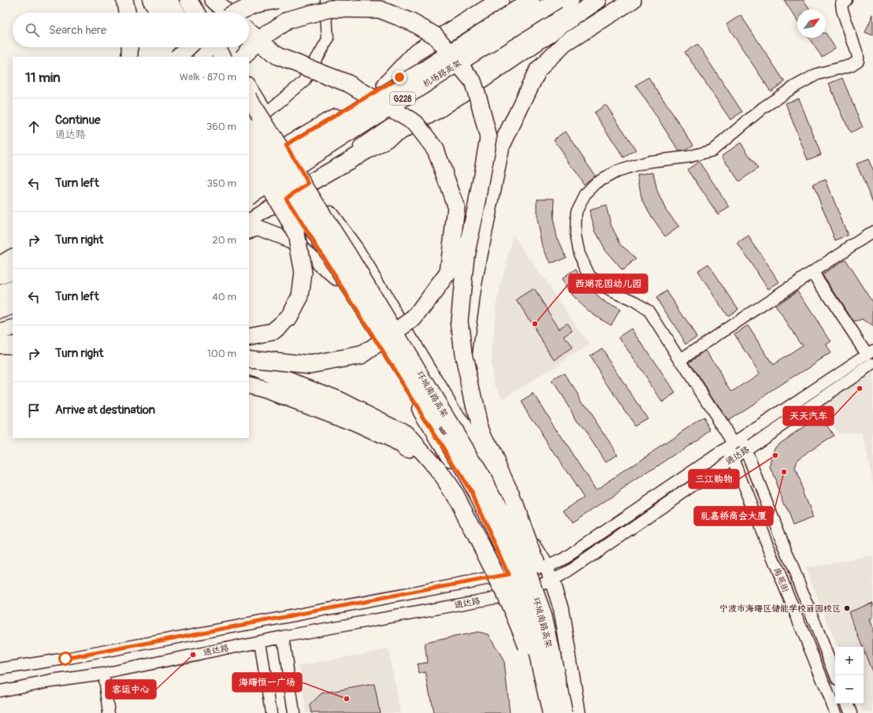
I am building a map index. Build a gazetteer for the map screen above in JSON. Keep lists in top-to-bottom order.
{
  "streets": {
    "highway": ["机场路高架", "G228", "环城南路高架"],
    "street": ["通达路", "南苑街"]
  },
  "crossings": [
    ["通达路", "南苑街"]
  ],
  "places": [
    "西湖花园幼儿园",
    "天天汽车",
    "三江购物",
    "礼嘉桥商会大厦",
    "宁波市海曙区储能学校丽园校区",
    "客运中心",
    "海曙恒一广场"
  ],
  "north": "top right",
  "page": {
    "search": "Search here",
    "heading": ["11 min", "Walk · 870 m"],
    "list": [
      ["Continue", "通达路", "360 m"],
      ["Turn left", "350 m"],
      ["Turn right", "20 m"],
      ["Turn left", "40 m"],
      ["Turn right", "100 m"],
      "Arrive at destination"
    ],
    "map_buttons": ["+", "−"]
  }
}
